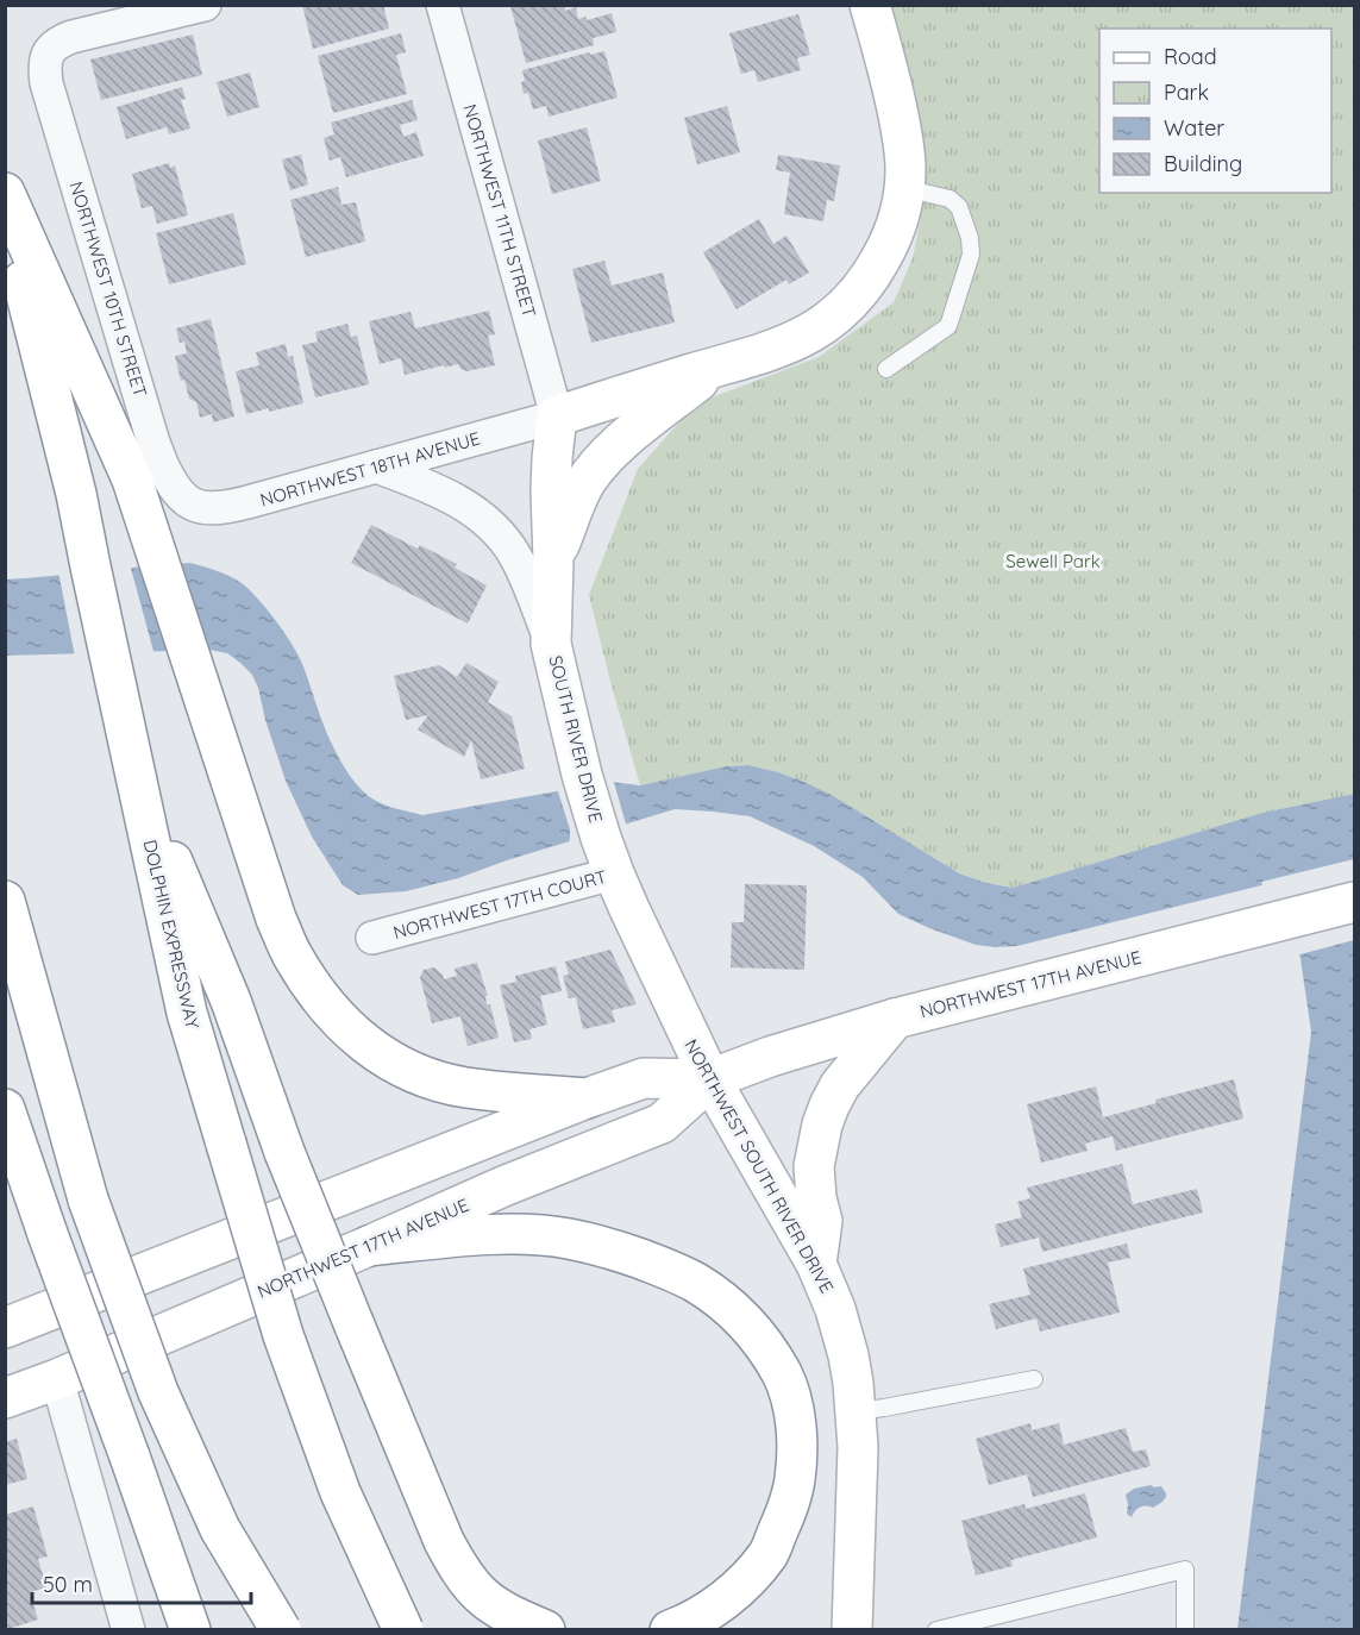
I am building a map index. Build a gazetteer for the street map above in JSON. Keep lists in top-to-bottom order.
{
  "streets": {
    "main road": [
      "SOUTH RIVER DRIVE",
      "NORTHWEST 17TH COURT",
      "DOLPHIN EXPRESSWAY",
      "NORTHWEST 17TH AVENUE",
      "NORTHWEST SOUTH RIVER DRIVE"
    ],
    "street": ["NORTHWEST 11TH STREET", "NORTHWEST 10TH STREET", "NORTHWEST 18TH AVENUE"]
  },
  "crossings": [
    ["NORTHWEST 11TH STREET", "NORTHWEST 18TH AVENUE"],
    ["NORTHWEST 10TH STREET", "NORTHWEST 18TH AVENUE"],
    ["SOUTH RIVER DRIVE", "NORTHWEST 17TH COURT"],
    ["NORTHWEST 17TH COURT", "NORTHWEST SOUTH RIVER DRIVE"],
    ["NORTHWEST 17TH AVENUE", "NORTHWEST SOUTH RIVER DRIVE"]
  ],
  "parks": ["Sewell Park"],
  "legend": [
    "Road",
    "Park",
    "Water",
    "Building"
  ],
  "scale_bar": "50 m"
}
